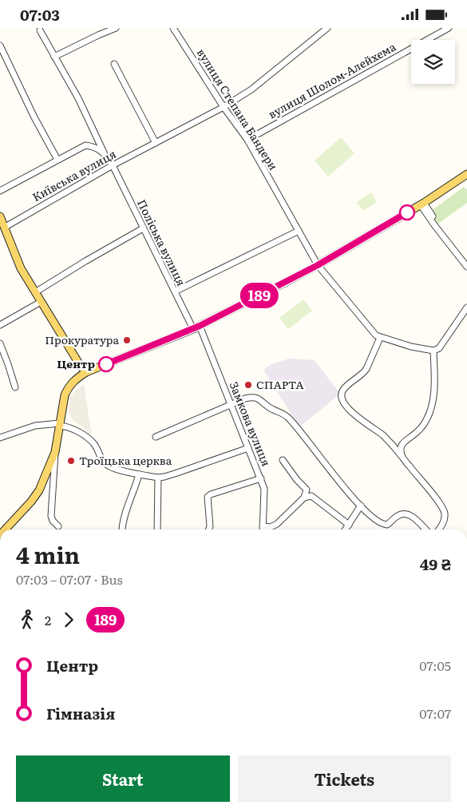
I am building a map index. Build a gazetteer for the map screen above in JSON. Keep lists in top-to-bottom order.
{
  "streets": {
    "street": [
      "вулиця Шолом-Алейхема",
      "вулиця Степана Бандери",
      "Київська вулиця",
      "Поліська вулиця",
      "Замкова вулиця"
    ]
  },
  "crossings": [
    ["вулиця Шолом-Алейхема", "вулиця Степана Бандери"],
    ["вулиця Степана Бандери", "Київська вулиця"],
    ["Київська вулиця", "Поліська вулиця"],
    ["Поліська вулиця", "Замкова вулиця"]
  ],
  "places": [
    "Прокуратура",
    "Центр",
    "СПАРТА",
    "Троїцька церква"
  ],
  "lines": ["bus line 189"],
  "page": {
    "status": "07:03",
    "on_map": "189",
    "heading": ["4 min", "07:03 – 07:07 · Bus", "49 ₴"],
    "legs": ["2", "189"],
    "list": [
      {
        "name": "Центр",
        "value": "07:05"
      },
      {
        "name": "Гімназія",
        "value": "07:07"
      }
    ],
    "buttons": ["Start", "Tickets"]
  }
}
